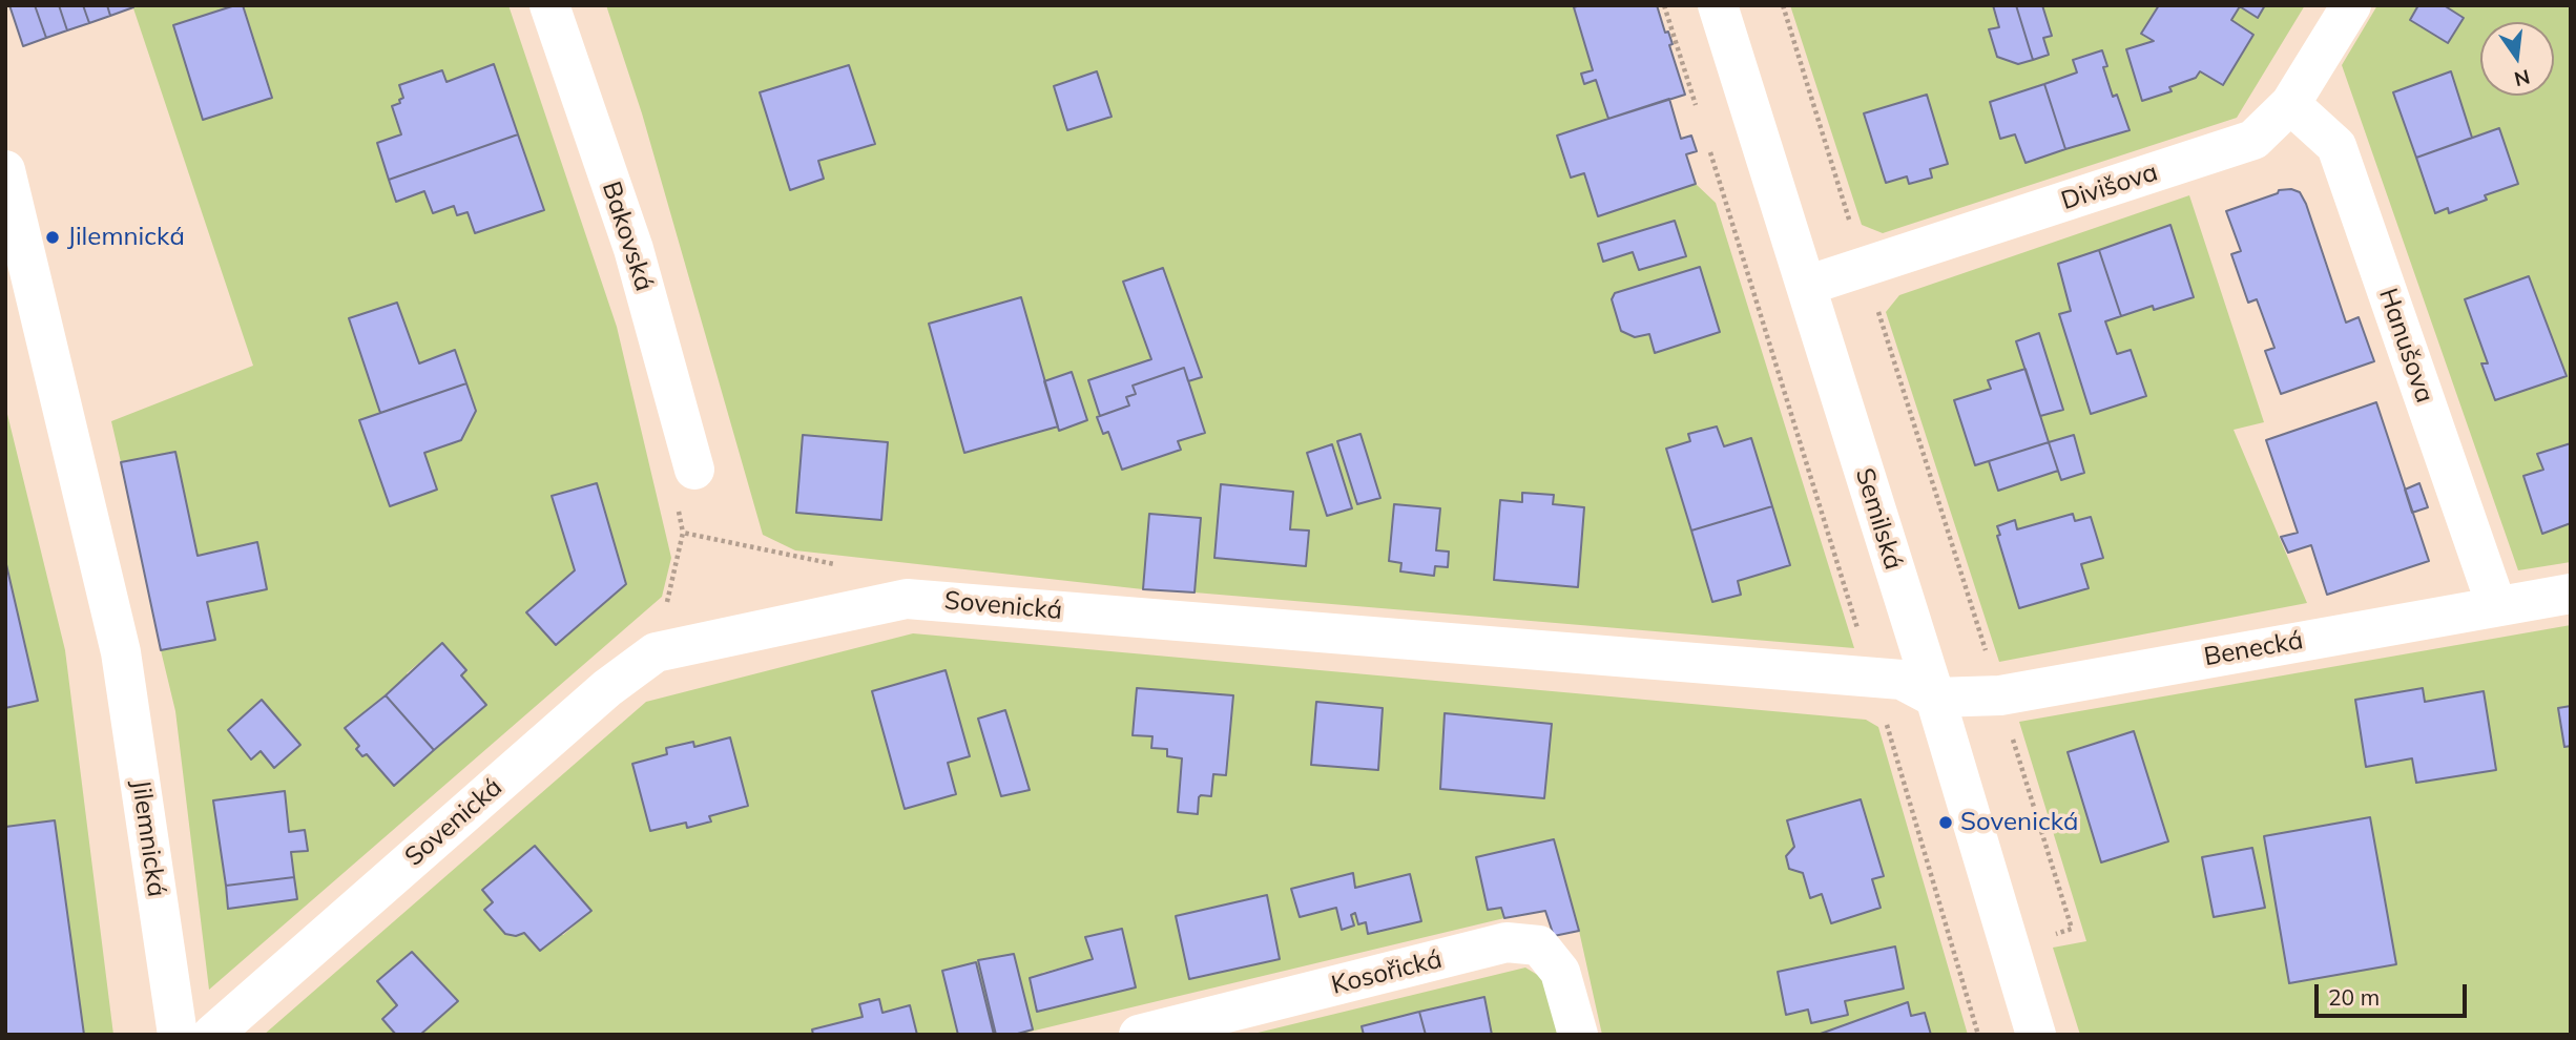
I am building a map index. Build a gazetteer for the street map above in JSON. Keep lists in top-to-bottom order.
{
  "streets": {
    "street": [
      "Divišova",
      "Bakovská",
      "Hanušova",
      "Semilská",
      "Sovenická",
      "Benecká",
      "Jilemnická",
      "Kosořická"
    ]
  },
  "crossings": [
    ["Divišova", "Hanušova"],
    ["Divišova", "Semilská"],
    ["Hanušova", "Benecká"],
    ["Semilská", "Sovenická"],
    ["Semilská", "Benecká"],
    ["Sovenická", "Benecká"]
  ],
  "places": ["Jilemnická", "Sovenická"],
  "scale_bar": "20 m",
  "north": "bottom"
}
